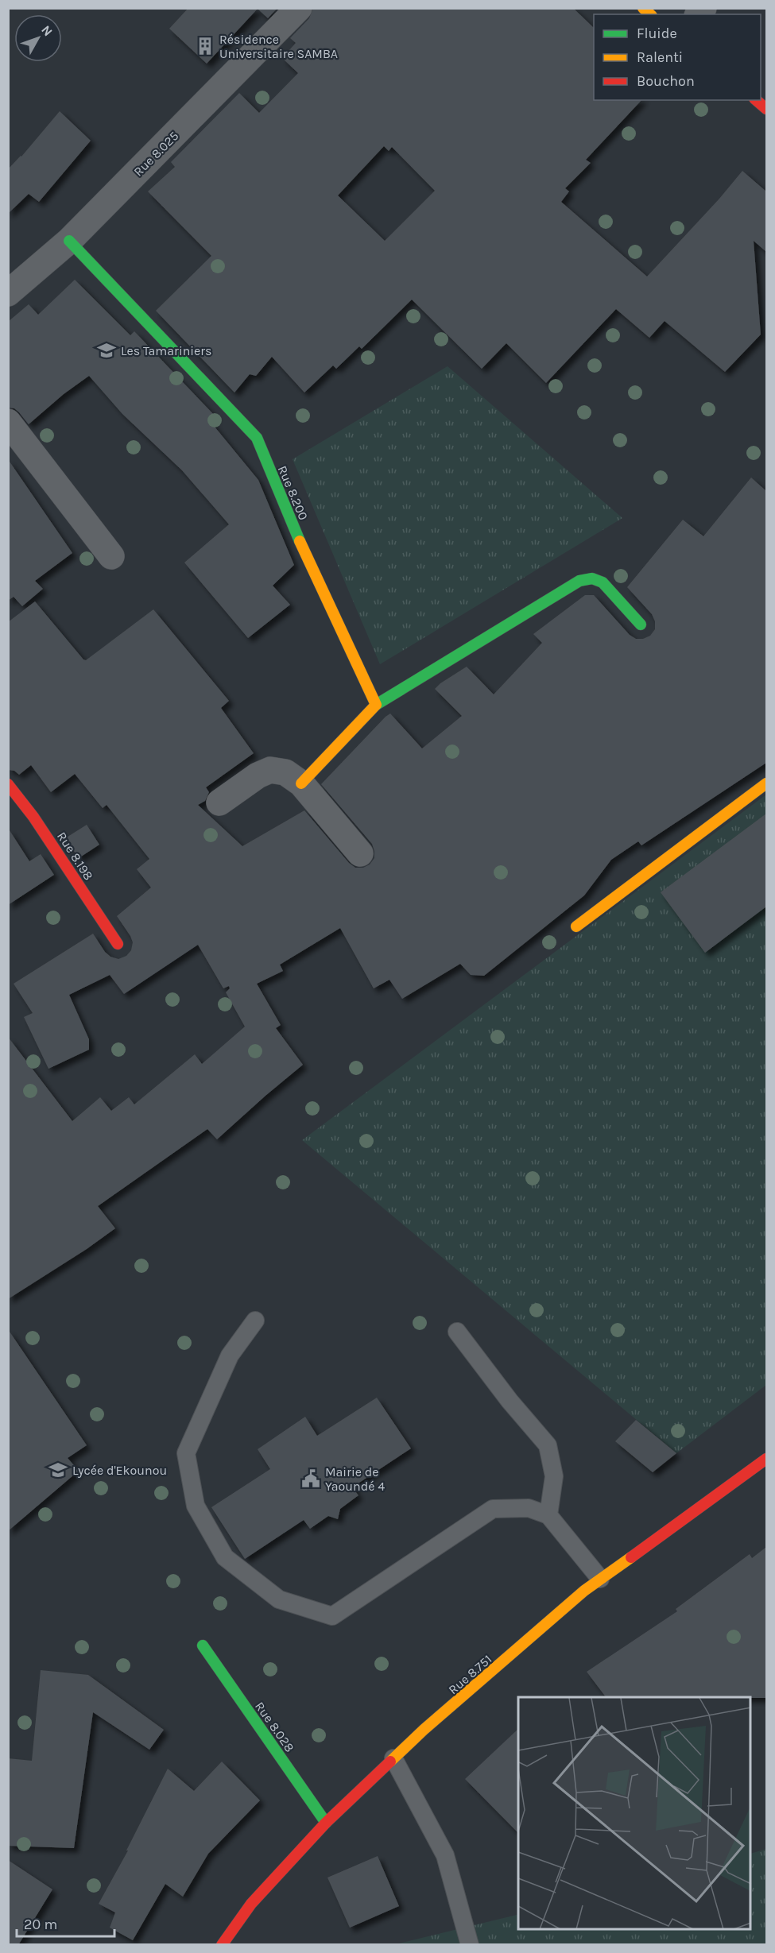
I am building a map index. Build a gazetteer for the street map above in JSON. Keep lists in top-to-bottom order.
{
  "streets": {
    "street": [
      "Rue 8.025",
      "Rue 8.200",
      "Rue 8.198",
      "Rue 8.751",
      "Rue 8.028"
    ]
  },
  "crossings": [
    ["Rue 8.025", "Rue 8.200"],
    ["Rue 8.751", "Rue 8.028"]
  ],
  "places": {
    "building": ["Résidence Universitaire SAMBA"],
    "school or university": ["Les Tamariniers", "Lycée d'Ekounou"],
    "public building": ["Mairie de Yaoundé 4"]
  },
  "legend": ["Fluide", "Ralenti", "Bouchon"],
  "scale_bar": "20 m",
  "north": "top right"
}
